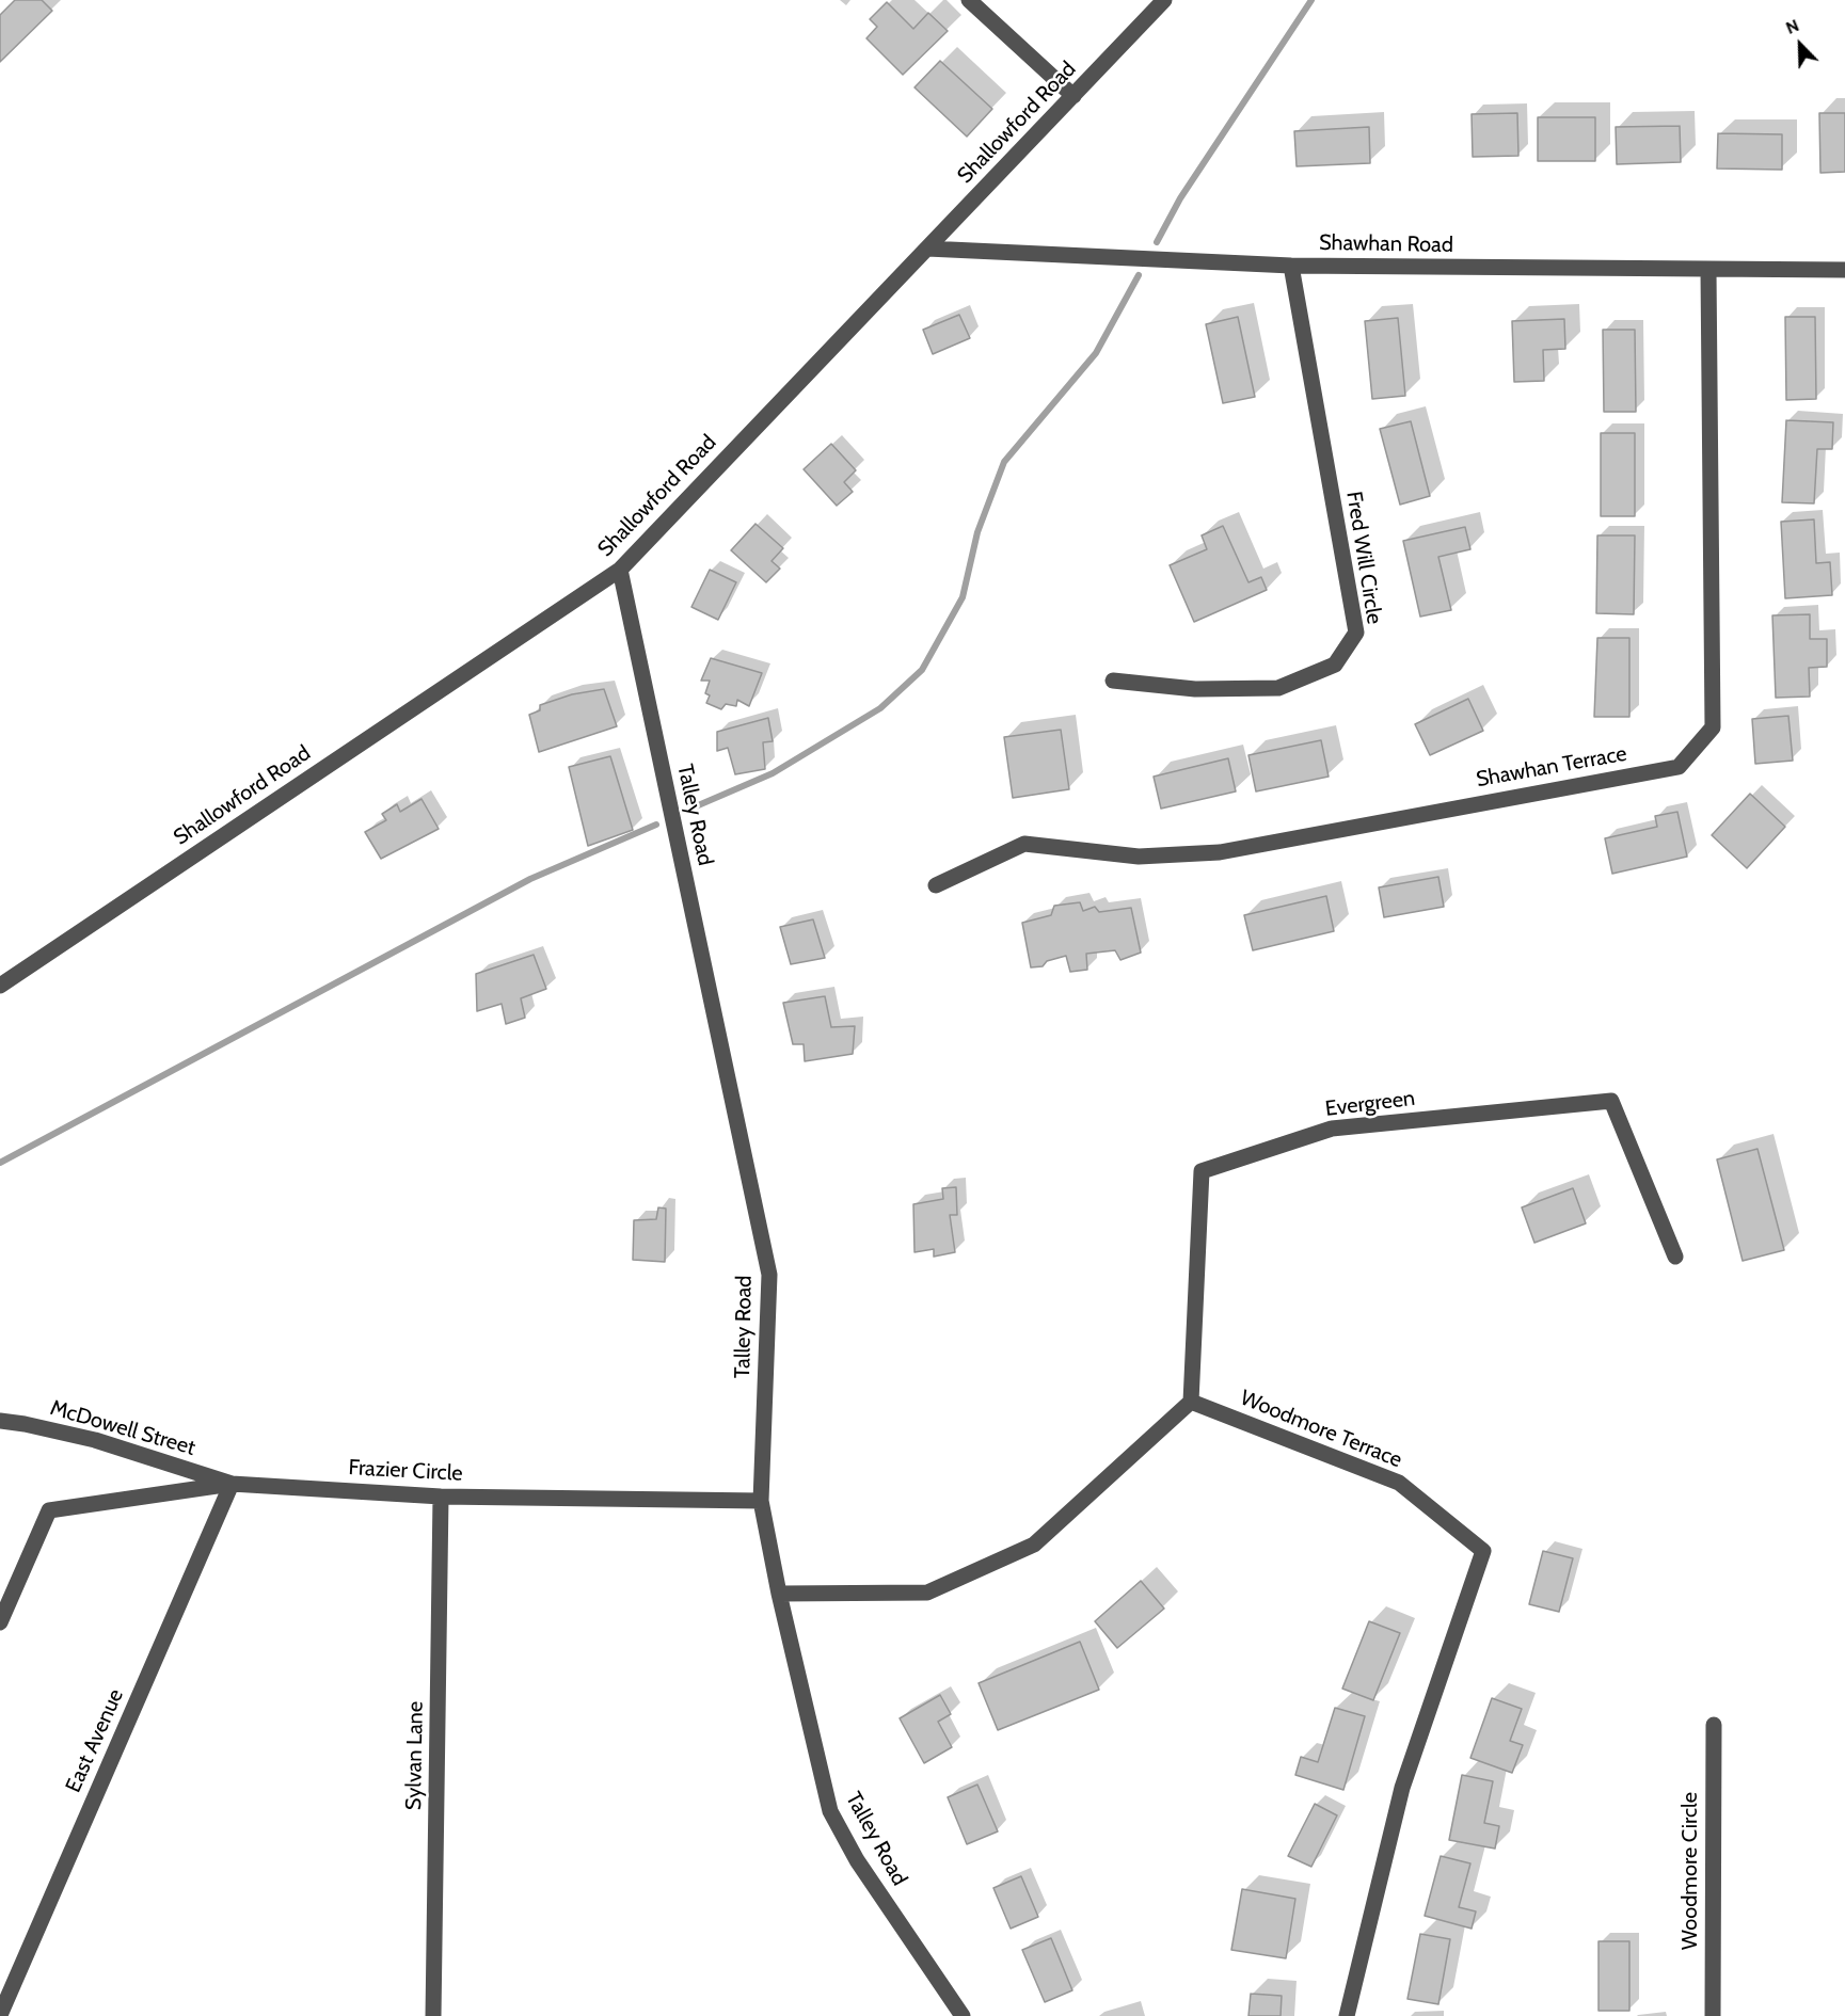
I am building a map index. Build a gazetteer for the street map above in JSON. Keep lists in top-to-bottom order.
{
  "streets": {
    "street": [
      "Shallowford Road",
      "Shawhan Road",
      "Fred Will Circle",
      "Shawhan Terrace",
      "Talley Road",
      "Evergreen",
      "McDowell Street",
      "Woodmore Terrace",
      "Frazier Circle",
      "East Avenue",
      "Sylvan Lane",
      "Woodmore Circle"
    ]
  },
  "crossings": [
    ["Shallowford Road", "Shawhan Road"],
    ["Shallowford Road", "Talley Road"],
    ["Shawhan Road", "Fred Will Circle"],
    ["Shawhan Road", "Shawhan Terrace"],
    ["Talley Road", "Frazier Circle"],
    ["Evergreen", "Woodmore Terrace"],
    ["McDowell Street", "Frazier Circle"],
    ["McDowell Street", "East Avenue"],
    ["Frazier Circle", "East Avenue"],
    ["Frazier Circle", "Sylvan Lane"]
  ],
  "north": "top left"
}
